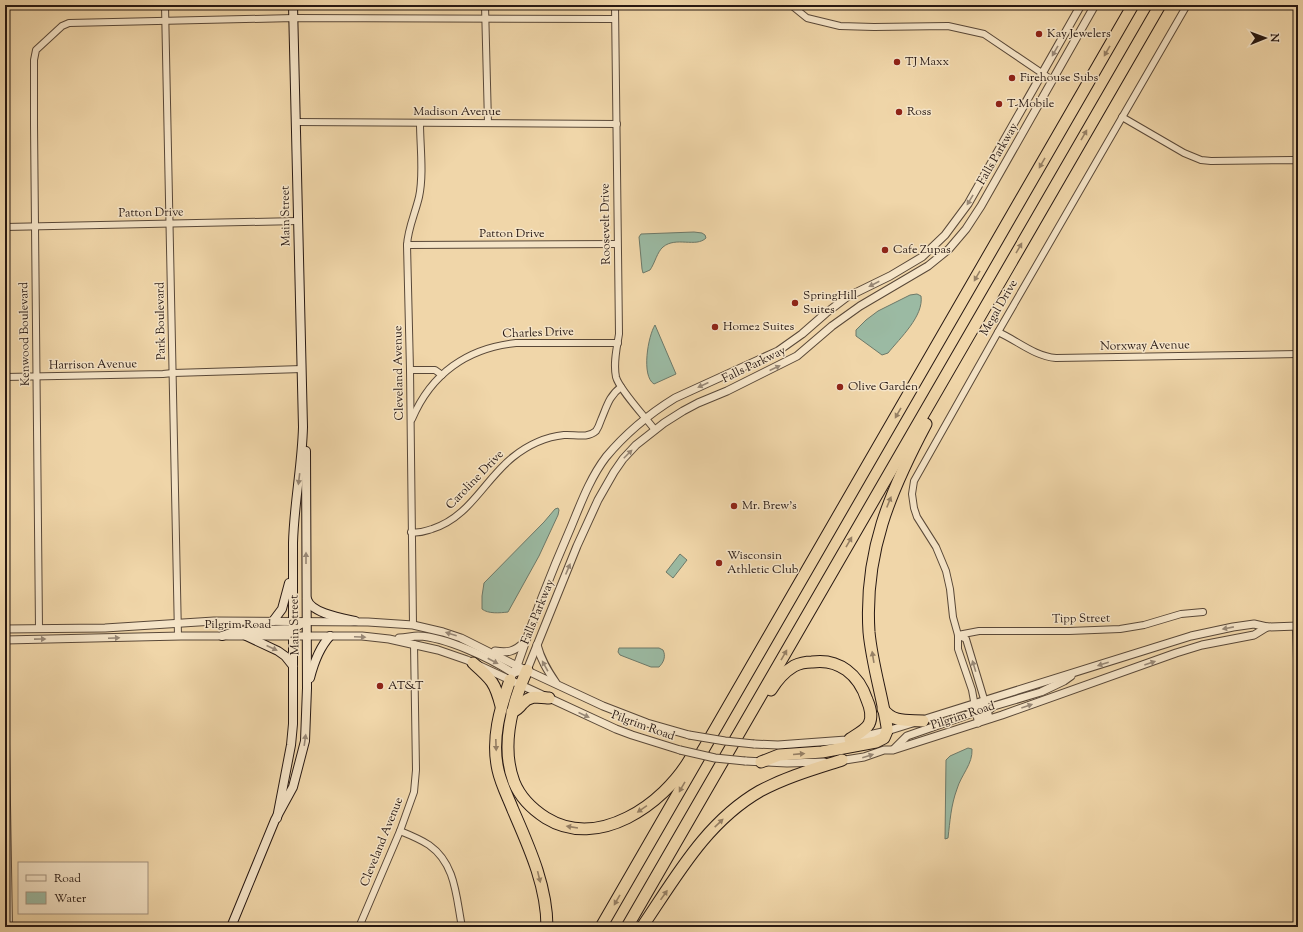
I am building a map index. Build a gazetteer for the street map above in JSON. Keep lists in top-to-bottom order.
{
  "streets": {
    "main road": ["Main Street"],
    "street": [
      "Madison Avenue",
      "Falls Parkway",
      "Patton Drive",
      "Roosevelt Drive",
      "Megal Drive",
      "Park Boulevard",
      "Charles Drive",
      "Kenwood Boulevard",
      "Norxway Avenue",
      "Harrison Avenue",
      "Cleveland Avenue",
      "Caroline Drive",
      "Tipp Street",
      "Pilgrim Road"
    ]
  },
  "crossings": [
    ["Madison Avenue", "Main Street"],
    ["Madison Avenue", "Roosevelt Drive"],
    ["Madison Avenue", "Cleveland Avenue"],
    ["Falls Parkway", "Roosevelt Drive"],
    ["Falls Parkway", "Pilgrim Road"],
    ["Patton Drive", "Main Street"],
    ["Patton Drive", "Roosevelt Drive"],
    ["Patton Drive", "Park Boulevard"],
    ["Patton Drive", "Kenwood Boulevard"],
    ["Patton Drive", "Cleveland Avenue"],
    ["Main Street", "Kenwood Boulevard"],
    ["Main Street", "Harrison Avenue"],
    ["Main Street", "Pilgrim Road"],
    ["Roosevelt Drive", "Charles Drive"],
    ["Roosevelt Drive", "Kenwood Boulevard"],
    ["Roosevelt Drive", "Caroline Drive"],
    ["Megal Drive", "Norxway Avenue"],
    ["Megal Drive", "Tipp Street"],
    ["Megal Drive", "Pilgrim Road"],
    ["Park Boulevard", "Kenwood Boulevard"],
    ["Park Boulevard", "Harrison Avenue"],
    ["Park Boulevard", "Pilgrim Road"],
    ["Charles Drive", "Cleveland Avenue"],
    ["Kenwood Boulevard", "Harrison Avenue"],
    ["Kenwood Boulevard", "Pilgrim Road"],
    ["Cleveland Avenue", "Caroline Drive"],
    ["Cleveland Avenue", "Pilgrim Road"]
  ],
  "places": [
    "Kay Jewelers",
    "TJ Maxx",
    "Firehouse Subs",
    "T-Mobile",
    "Ross",
    "Cafe Zupas",
    "SpringHill Suites",
    "Home2 Suites",
    "Olive Garden",
    "Mr. Brew's",
    "Wisconsin Athletic Club",
    "AT&T"
  ],
  "legend": ["Road", "Water"],
  "north": "right"
}
